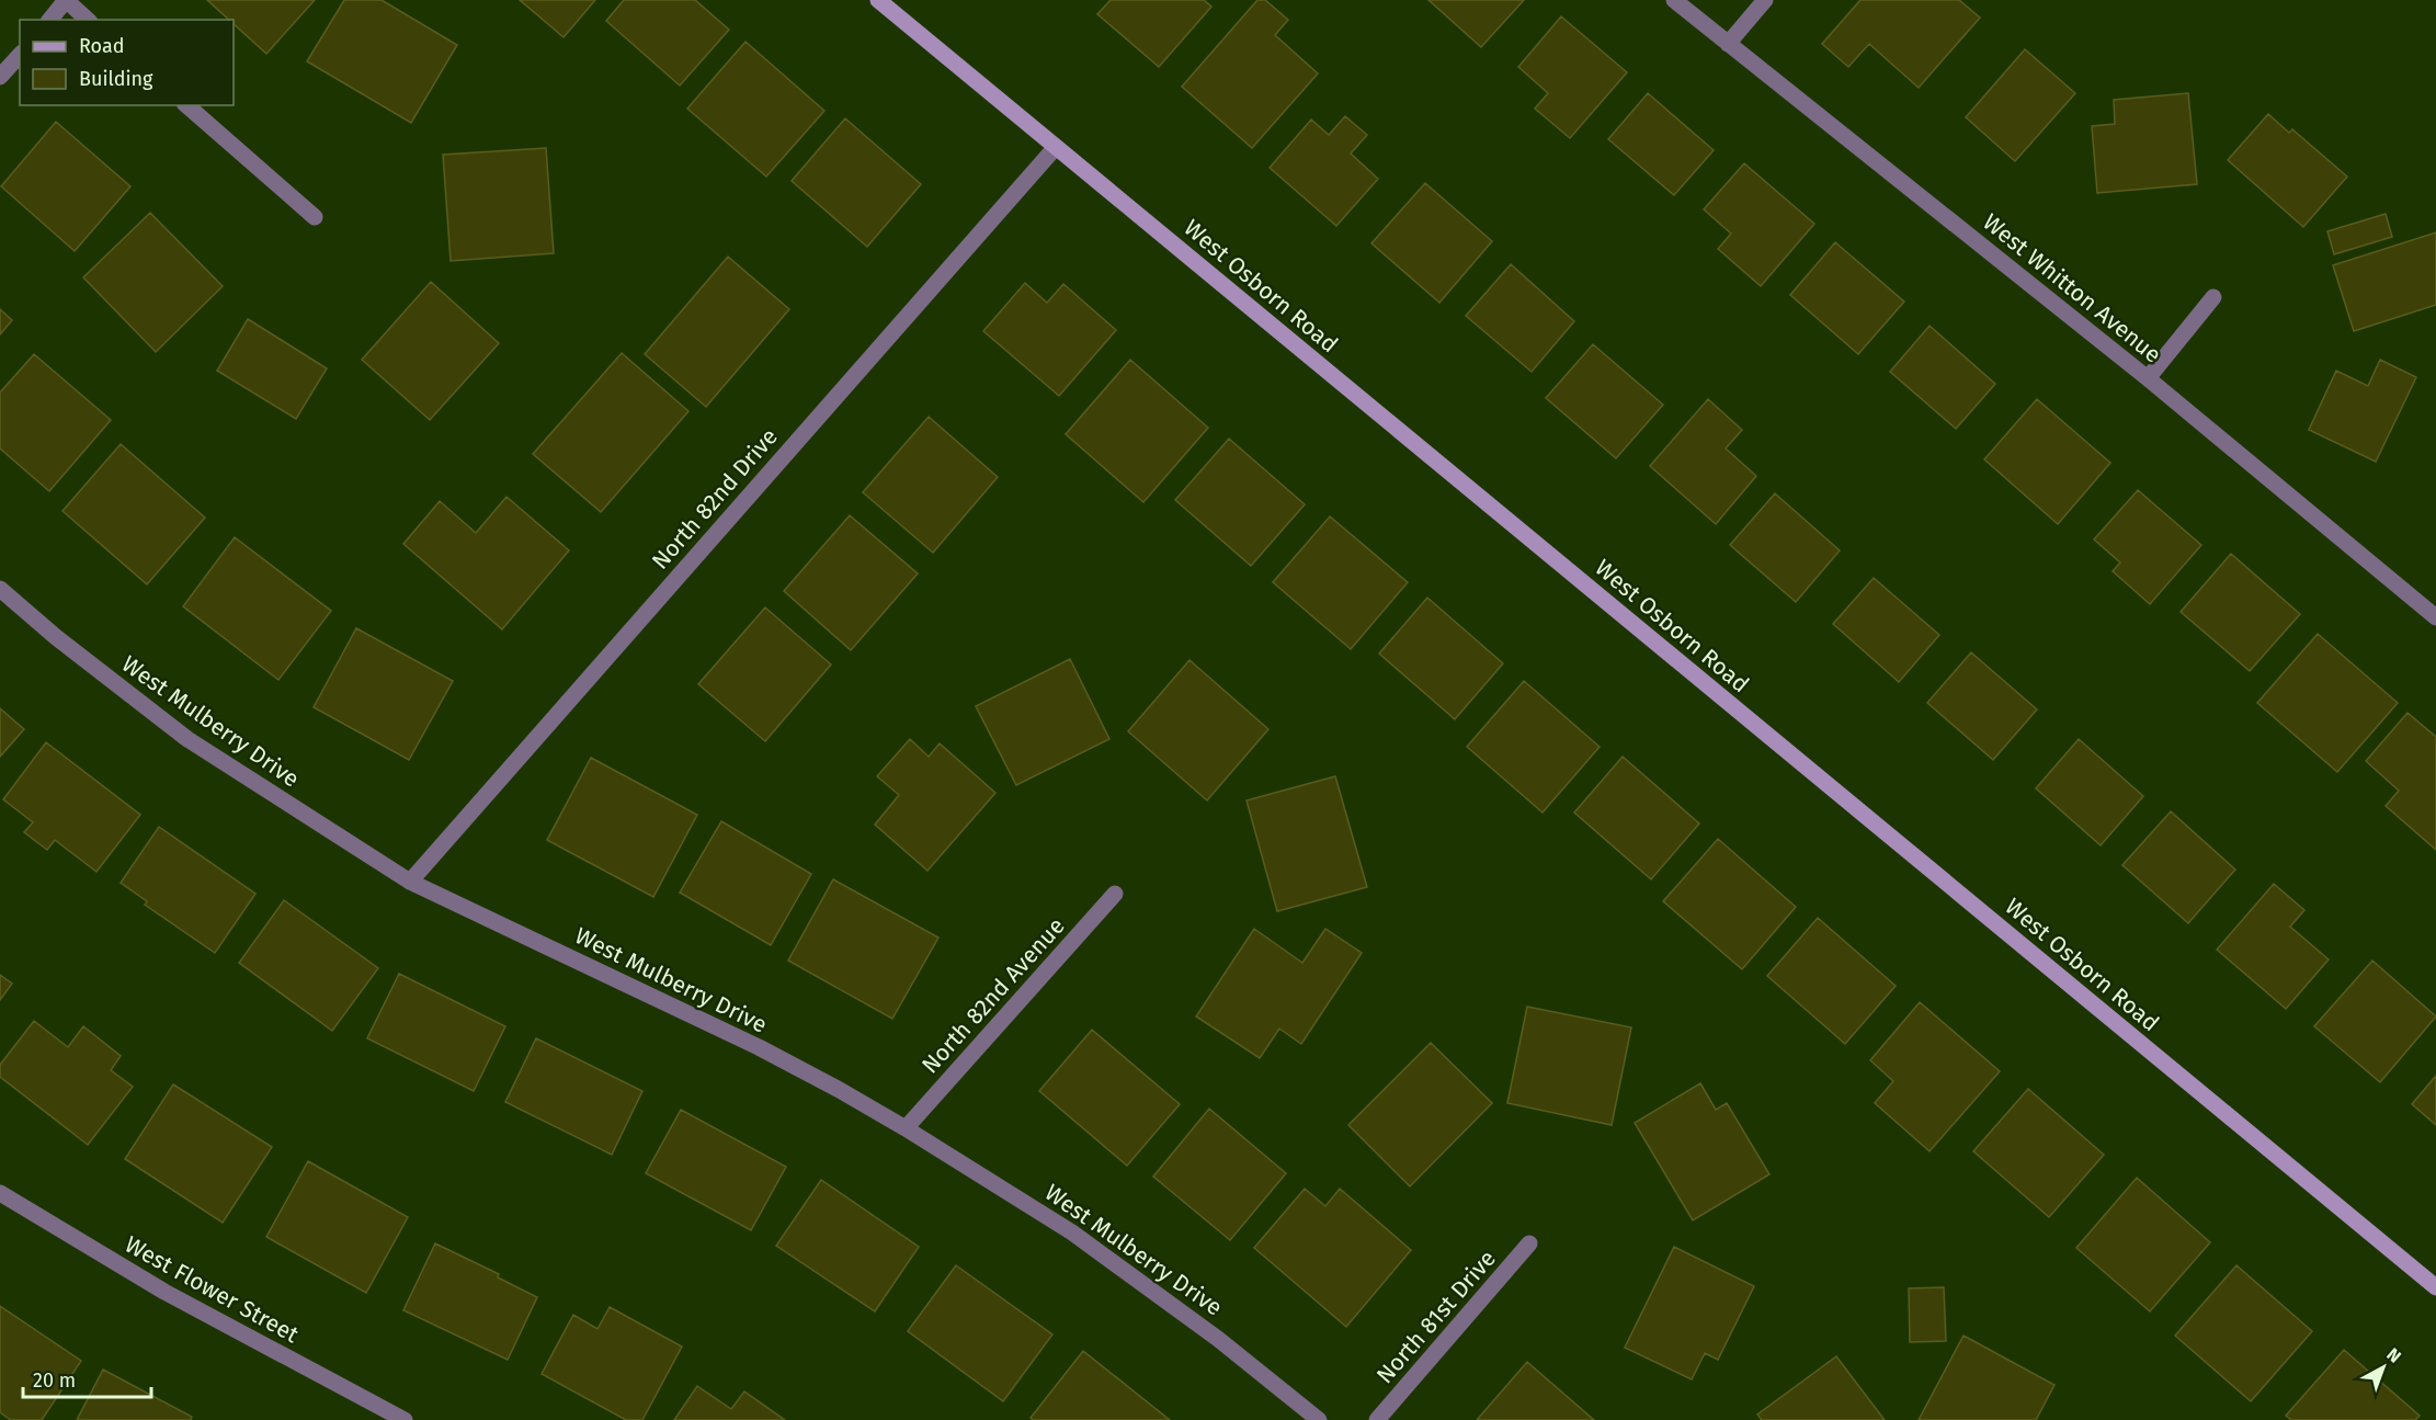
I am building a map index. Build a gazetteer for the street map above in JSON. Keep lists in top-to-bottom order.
{
  "streets": {
    "street": [
      "West Osborn Road",
      "West Whitton Avenue",
      "North 82nd Drive",
      "West Mulberry Drive",
      "North 82nd Avenue",
      "West Flower Street",
      "North 81st Drive"
    ]
  },
  "crossings": [
    ["West Osborn Road", "North 82nd Drive"],
    ["North 82nd Drive", "West Mulberry Drive"],
    ["West Mulberry Drive", "North 82nd Avenue"]
  ],
  "legend": ["Road", "Building"],
  "scale_bar": "20 m",
  "north": "top right"
}
